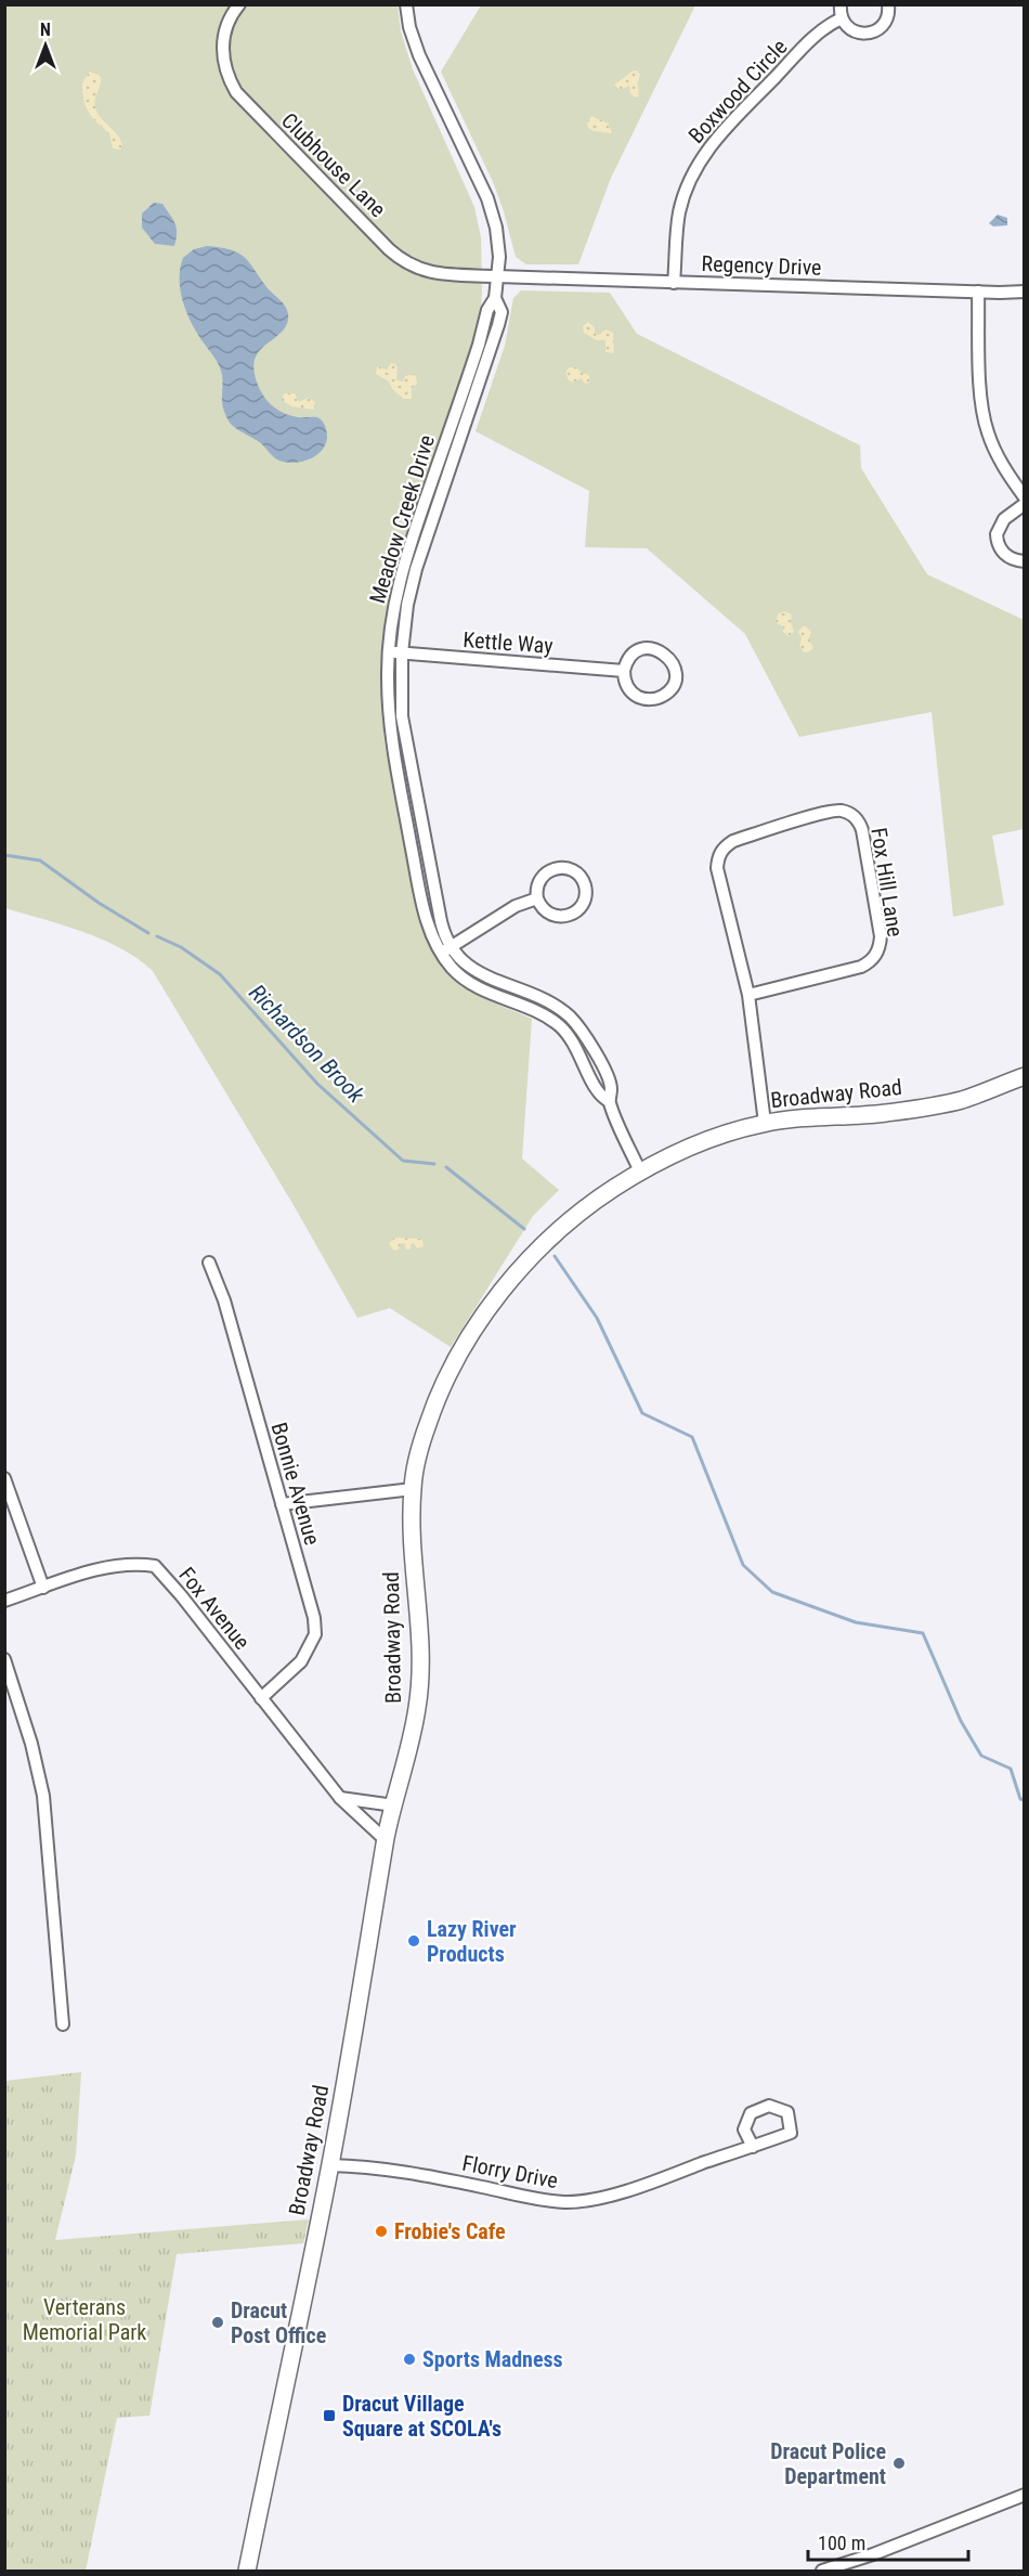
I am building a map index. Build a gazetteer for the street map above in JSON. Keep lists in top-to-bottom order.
{
  "streets": {
    "main road": ["Broadway Road"],
    "street": [
      "Boxwood Circle",
      "Clubhouse Lane",
      "Regency Drive",
      "Meadow Creek Drive",
      "Kettle Way",
      "Fox Hill Lane",
      "Bonnie Avenue",
      "Fox Avenue",
      "Florry Drive"
    ]
  },
  "crossings": [
    ["Boxwood Circle", "Regency Drive"],
    ["Clubhouse Lane", "Regency Drive"],
    ["Clubhouse Lane", "Meadow Creek Drive"],
    ["Regency Drive", "Meadow Creek Drive"],
    ["Meadow Creek Drive", "Kettle Way"],
    ["Meadow Creek Drive", "Broadway Road"],
    ["Fox Hill Lane", "Broadway Road"],
    ["Broadway Road", "Fox Avenue"],
    ["Broadway Road", "Florry Drive"],
    ["Bonnie Avenue", "Fox Avenue"]
  ],
  "water": ["Richardson Brook"],
  "parks": ["Verterans Memorial Park"],
  "places": {
    "other": [
      "Lazy River Products",
      "Frobie's Cafe",
      "Dracut Post Office",
      "Sports Madness",
      "Dracut Police Department"
    ],
    "transit": ["Dracut Village Square at SCOLA's"]
  },
  "scale_bar": "100 m",
  "north": "top"
}
